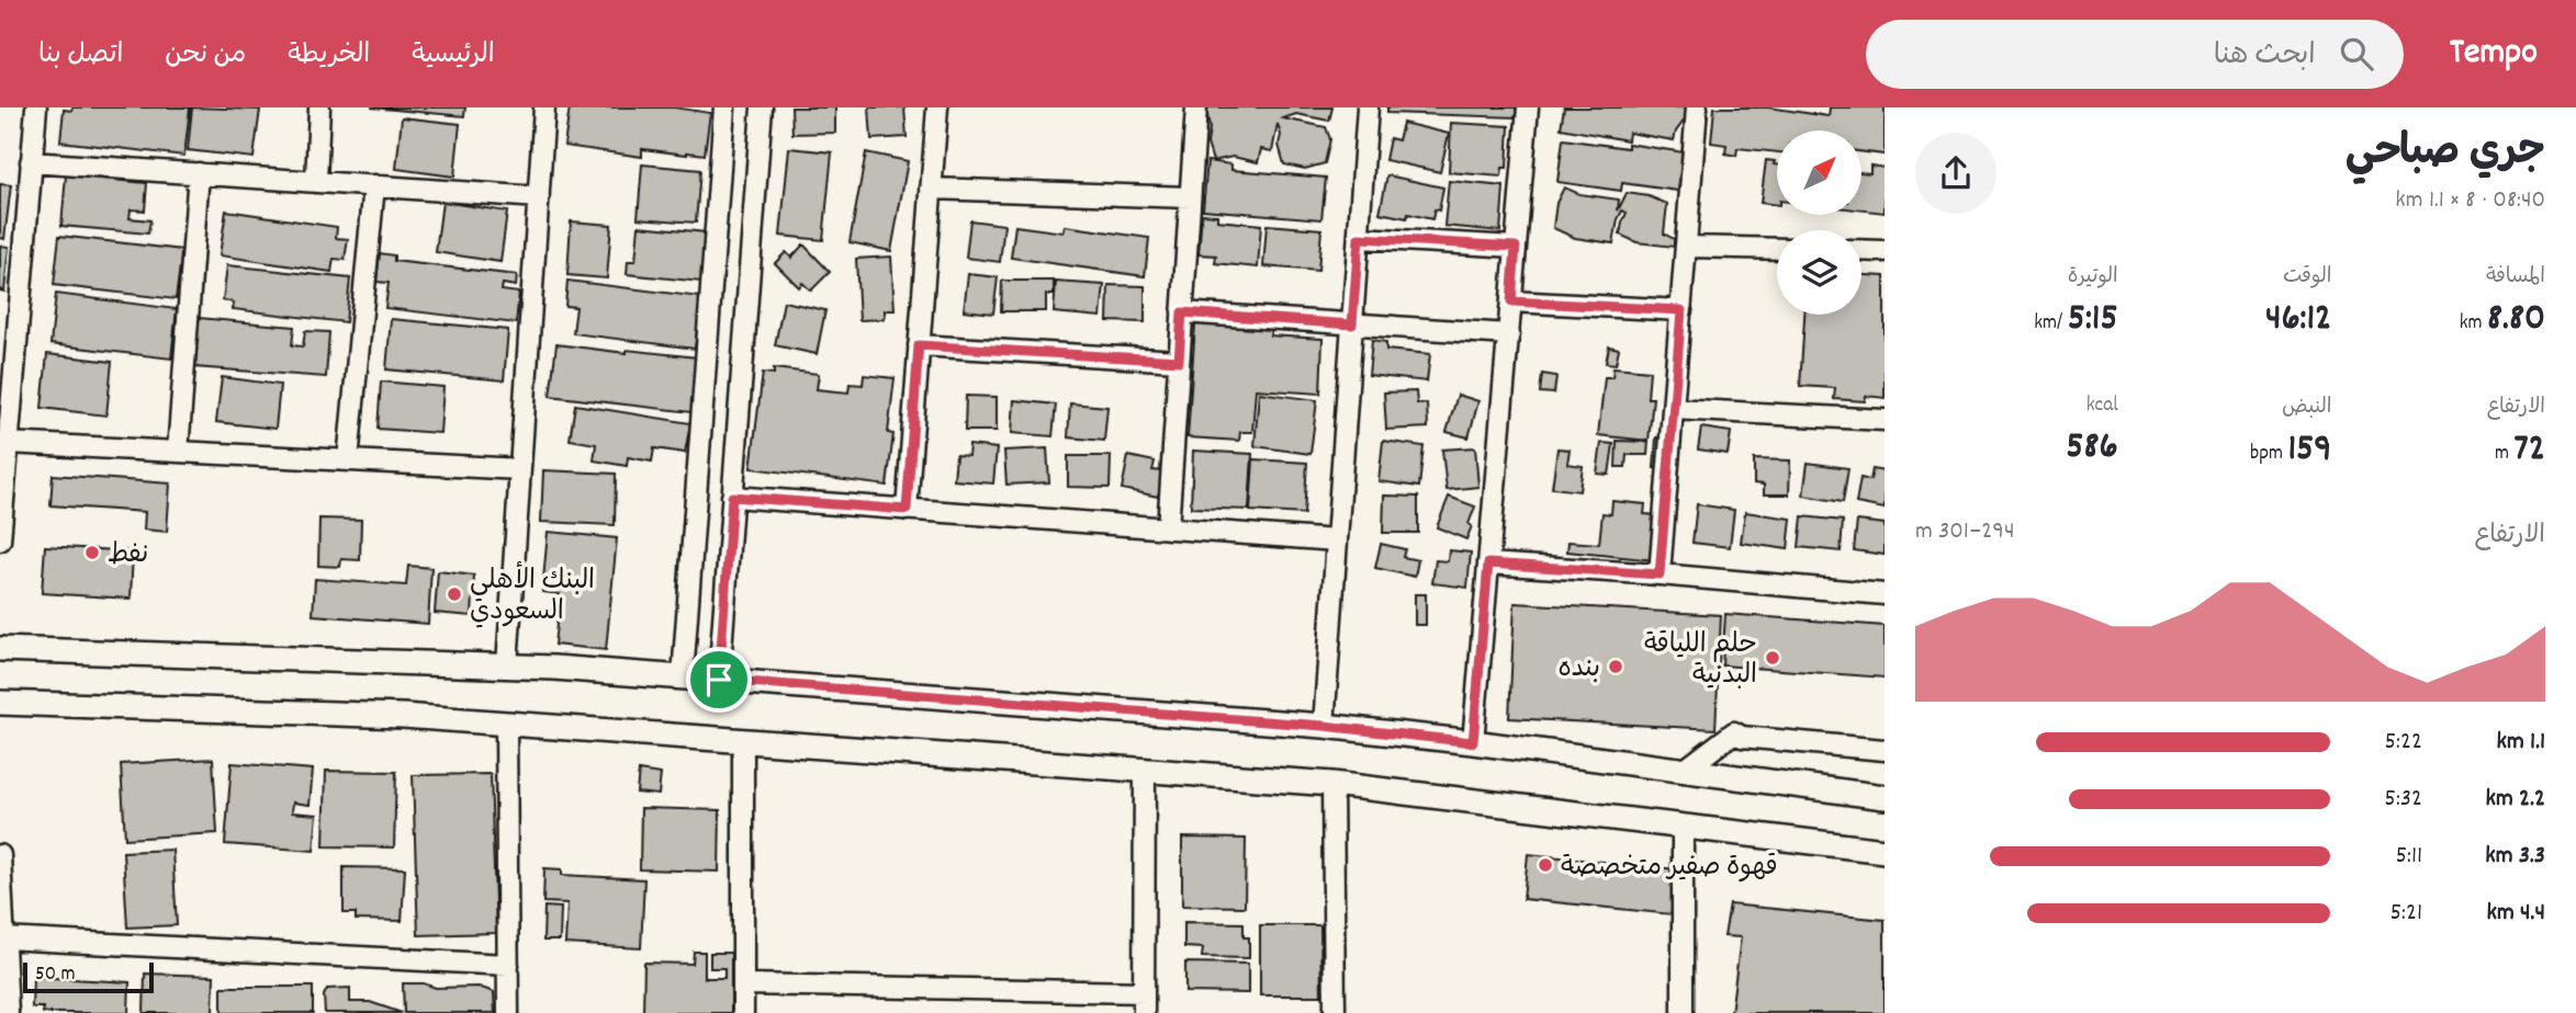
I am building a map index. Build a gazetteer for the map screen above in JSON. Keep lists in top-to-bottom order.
{
  "places": [
    "نفط",
    "البنك الأهلي السعودي",
    "حلم اللياقة البدنية",
    "بنده",
    "قهوة صفير متخصصة"
  ],
  "scale_bar": "50 m",
  "north": "top right",
  "page": {
    "header": "Tempo",
    "search": "ابحث هنا",
    "nav": [
      "الرئيسية",
      "الخريطة",
      "من نحن",
      "اتصل بنا"
    ],
    "heading": ["جري صباحي", "08:40 · 8 × 1.1 km"],
    "stats": [
      ["المسافة", "8.80 km"],
      ["الوقت", "46:12"],
      ["الوتيرة", "5:15 /km"],
      ["الارتفاع", "72 m"],
      ["النبض", "159 bpm"],
      ["kcal", "586"]
    ],
    "chart": ["الارتفاع", "294–301 m"],
    "list": [
      {
        "name": "1.1 km",
        "note": "5:22"
      },
      {
        "name": "2.2 km",
        "note": "5:32"
      },
      {
        "name": "3.3 km",
        "note": "5:11"
      },
      {
        "name": "4.4 km",
        "note": "5:21"
      }
    ],
    "scale": "50 m"
  }
}
